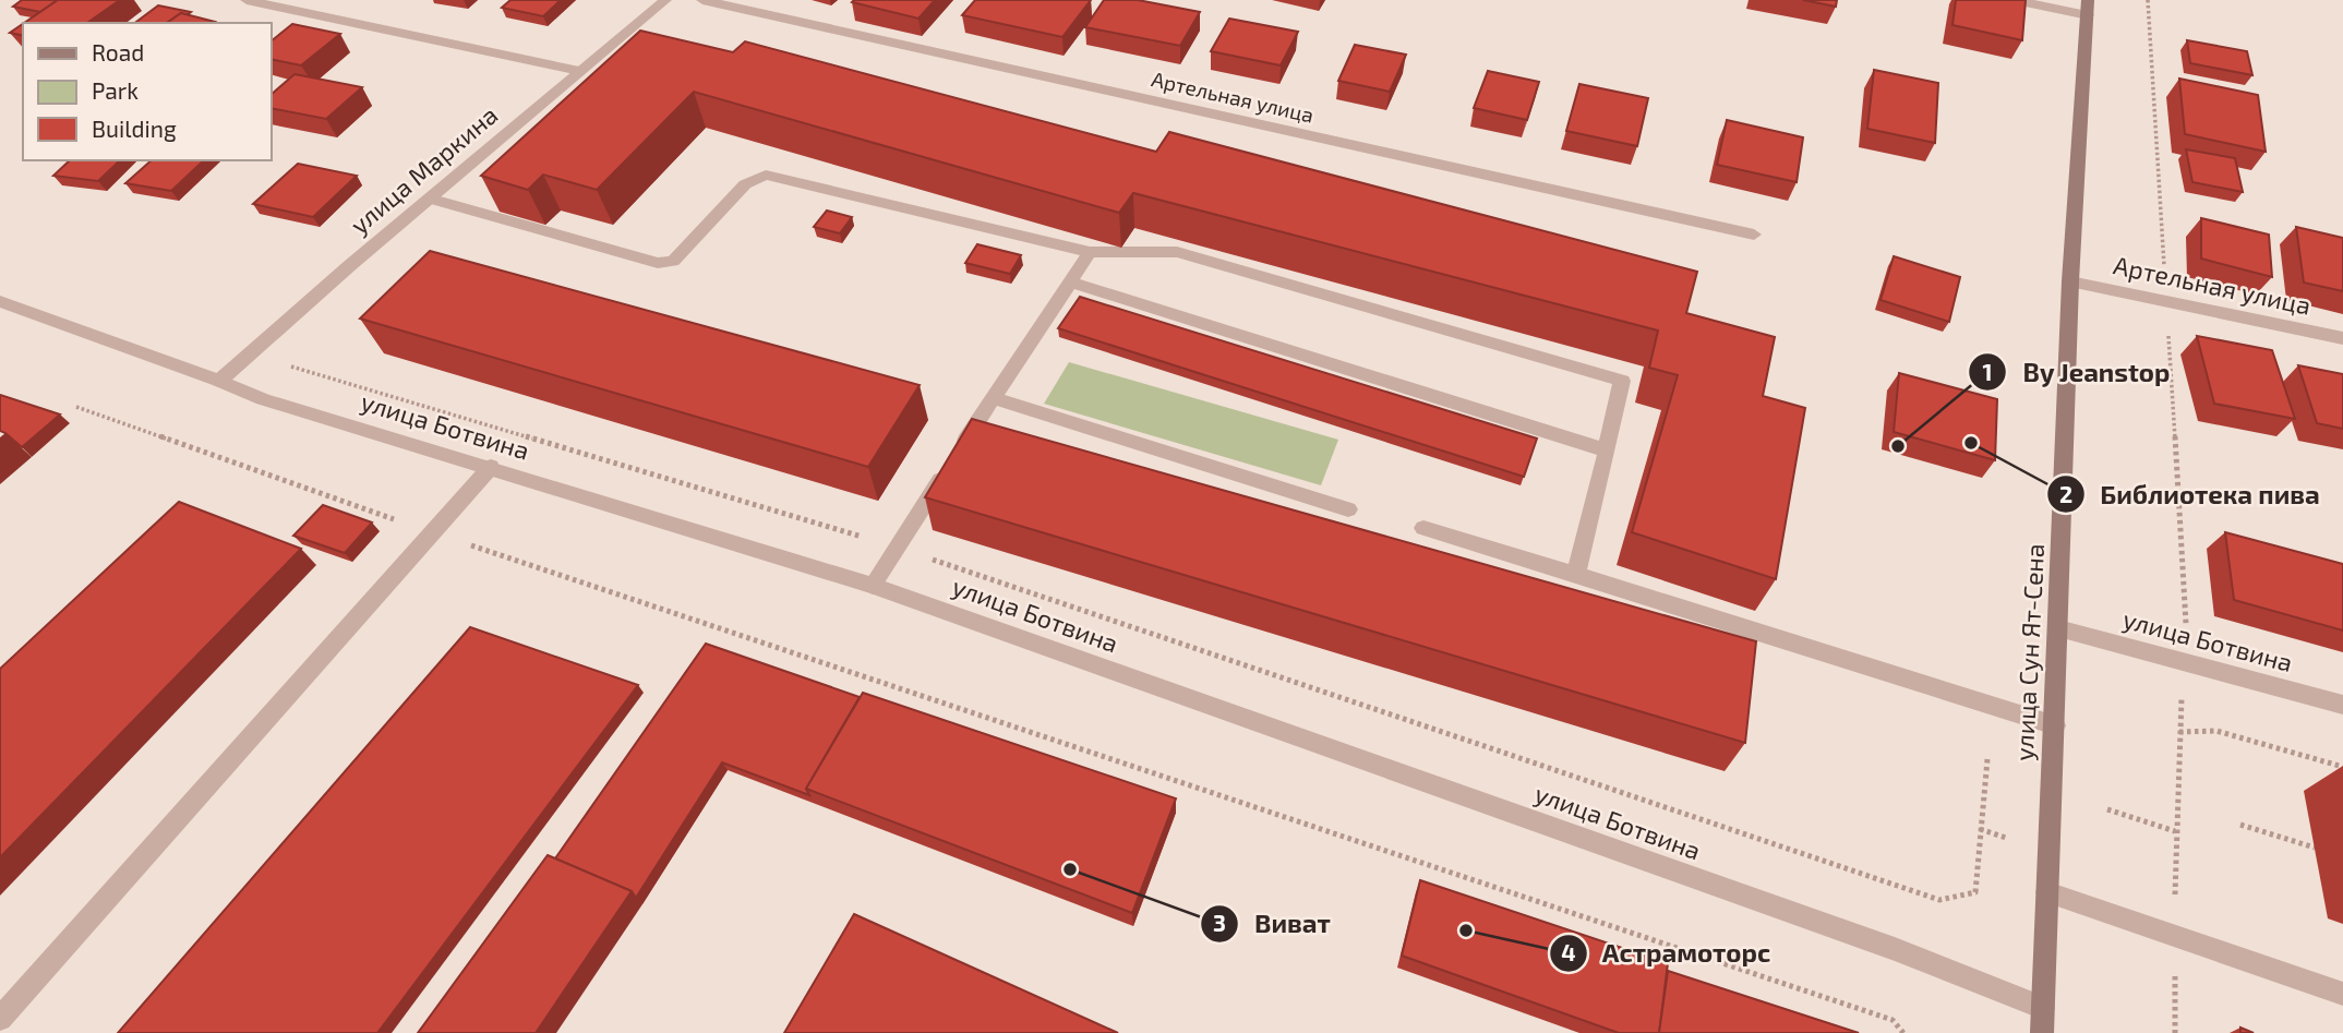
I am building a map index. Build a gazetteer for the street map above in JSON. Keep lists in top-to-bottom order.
{
  "streets": {
    "main road": ["улица Сун Ят-Сена"],
    "street": ["Артельная улица", "улица Маркина", "улица Ботвина"]
  },
  "crossings": [
    ["Артельная улица", "улица Сун Ят-Сена"],
    ["улица Маркина", "улица Ботвина"],
    ["улица Ботвина", "улица Сун Ят-Сена"]
  ],
  "places": [
    "Библиотека пива",
    "By Jeanstop",
    "Виват",
    "Астрамоторс"
  ],
  "legend": ["Road", "Park", "Building"]
}
